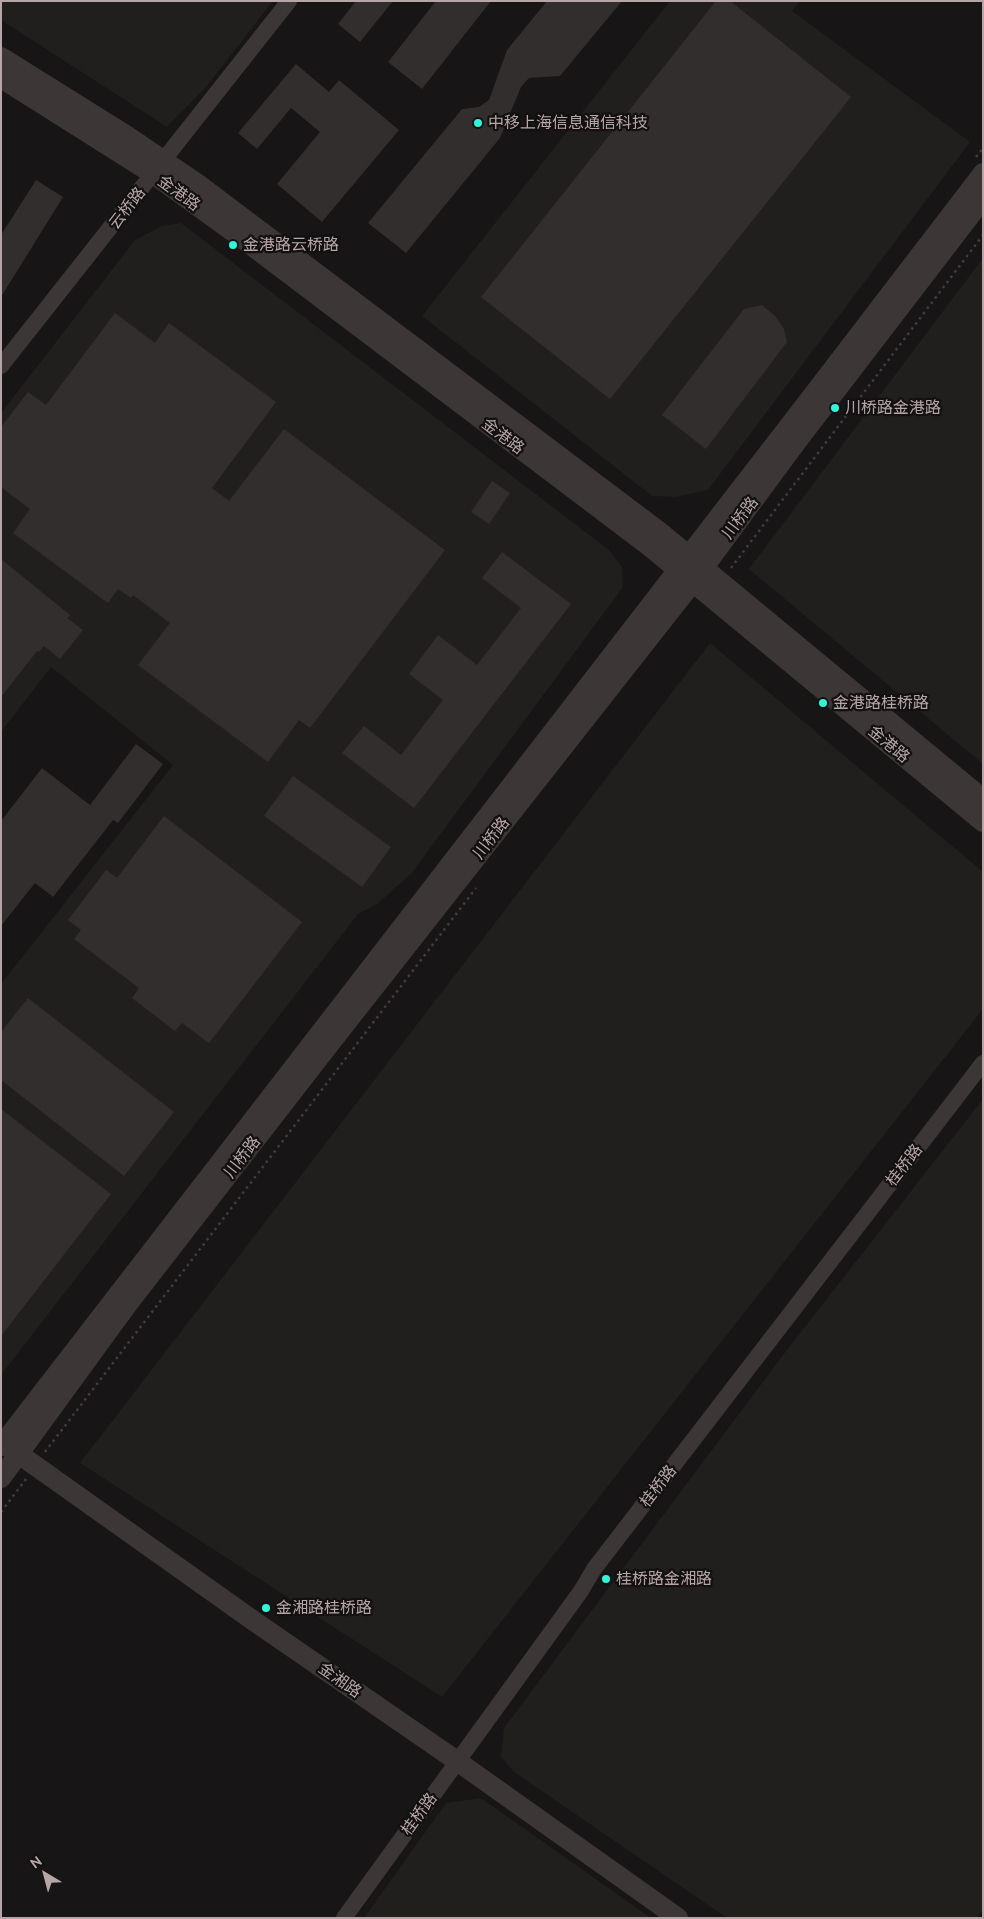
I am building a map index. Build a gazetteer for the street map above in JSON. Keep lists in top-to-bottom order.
{
  "streets": {
    "street": [
      "金港路",
      "云桥路",
      "川桥路",
      "桂桥路",
      "金湘路"
    ]
  },
  "crossings": [
    ["金港路", "云桥路"],
    ["金港路", "川桥路"],
    ["川桥路", "金湘路"],
    ["桂桥路", "金湘路"]
  ],
  "places": [
    "中移上海信息通信科技",
    "金港路云桥路",
    "川桥路金港路",
    "金港路桂桥路",
    "桂桥路金湘路",
    "金湘路桂桥路"
  ],
  "north": "top left"
}
